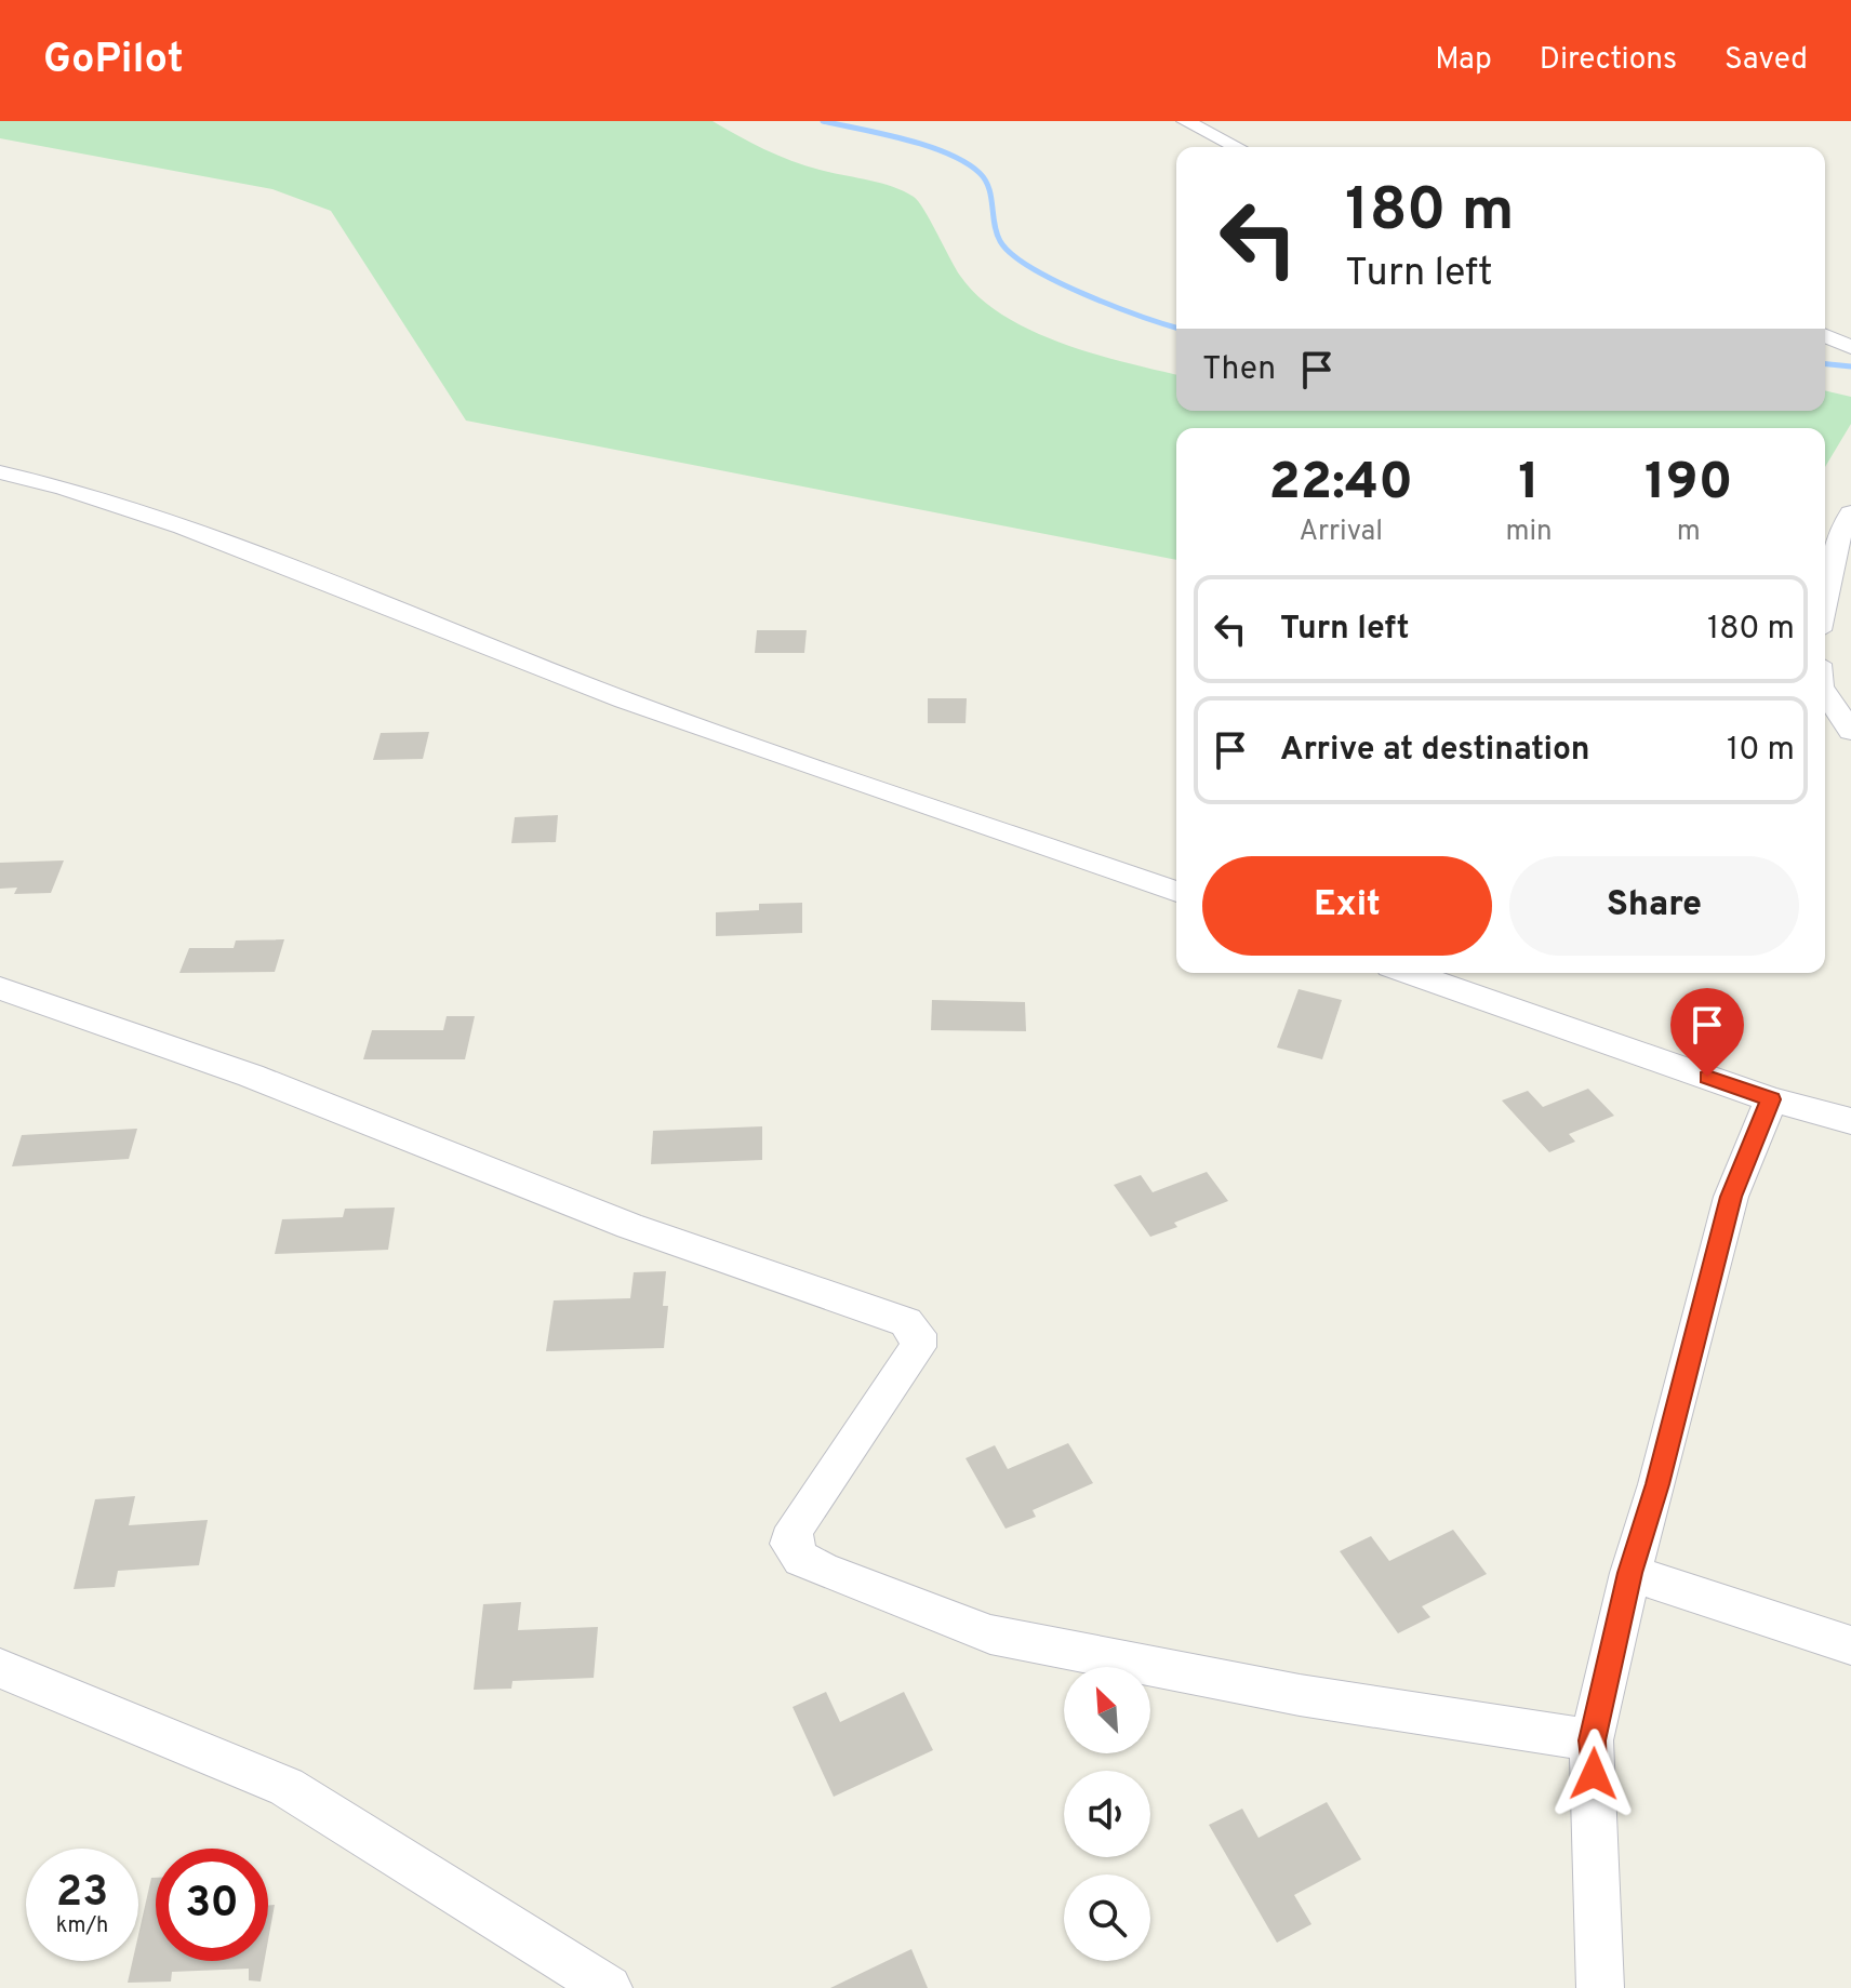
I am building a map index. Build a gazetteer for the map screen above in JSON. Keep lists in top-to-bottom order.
{
  "north": "top left",
  "page": {
    "header": "GoPilot",
    "nav": ["Map", "Directions", "Saved"],
    "turn": ["180 m", "Turn left"],
    "then": "Then",
    "eta": [
      "22:40",
      "Arrival",
      "1",
      "min",
      "190",
      "m"
    ],
    "list": [
      {
        "name": "Turn left",
        "value": "180 m"
      },
      {
        "name": "Arrive at destination",
        "value": "10 m"
      }
    ],
    "buttons": ["Exit", "Share"],
    "speed": "23 km/h",
    "limit": "30"
  }
}
